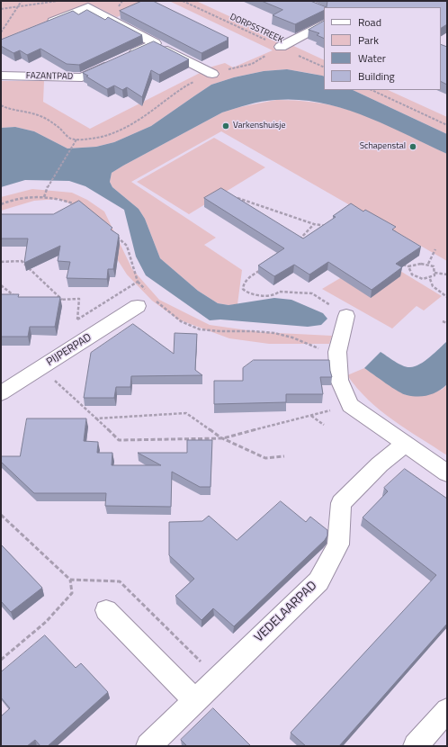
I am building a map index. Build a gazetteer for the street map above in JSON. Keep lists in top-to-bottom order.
{
  "streets": {
    "street": ["FAZANTPAD", "PIJPERPAD", "VEDELAARPAD"],
    "path": ["DORPSSTREEK"]
  },
  "places": ["Varkenshuisje", "Schapenstal"],
  "legend": [
    "Road",
    "Park",
    "Water",
    "Building"
  ]
}
